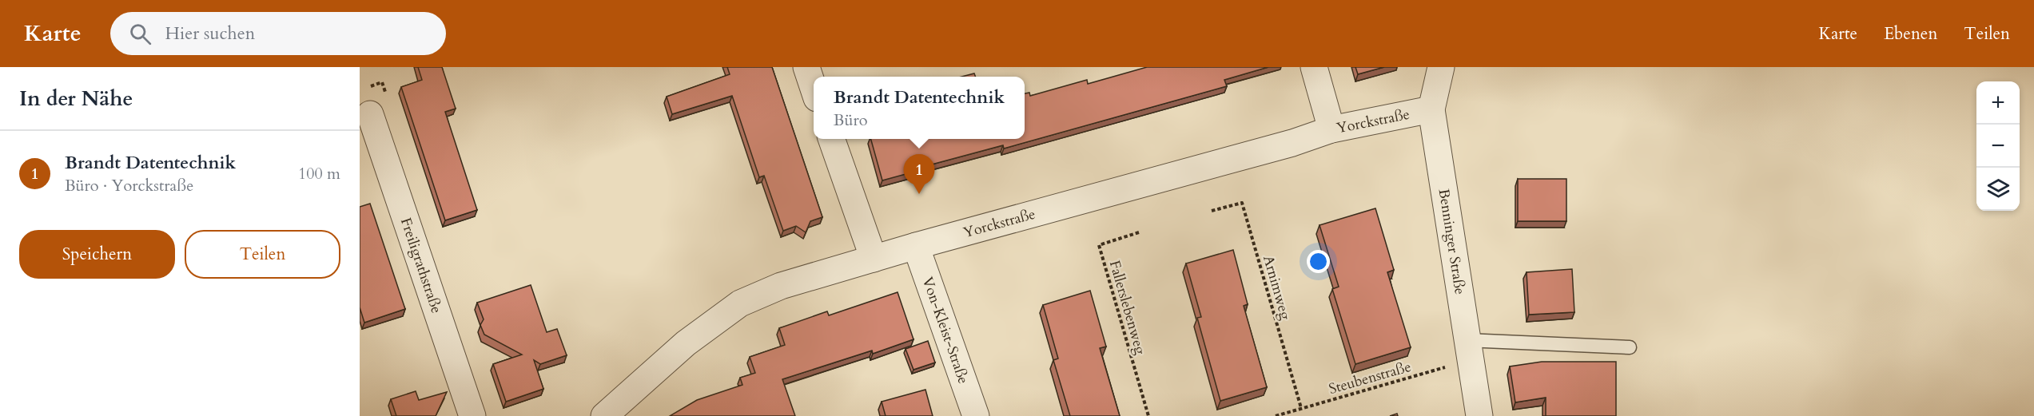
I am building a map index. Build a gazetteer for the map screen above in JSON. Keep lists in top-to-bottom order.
{
  "streets": {
    "street": [
      "Yorckstraße",
      "Benninger Straße",
      "Freiligrathstraße",
      "Von-Kleist-Straße"
    ],
    "path": ["Arnimweg", "Fallerslebenweg", "Steubenstraße"]
  },
  "crossings": [
    ["Yorckstraße", "Benninger Straße"],
    ["Yorckstraße", "Von-Kleist-Straße"],
    ["Benninger Straße", "Steubenstraße"],
    ["Arnimweg", "Steubenstraße"]
  ],
  "page": {
    "header": "Karte",
    "search": "Hier suchen",
    "nav": ["Karte", "Ebenen", "Teilen"],
    "heading": "In der Nähe",
    "popup": ["Brandt Datentechnik", "Büro"],
    "map_buttons": ["+", "−"],
    "list": [
      {
        "mark": "1",
        "name": "Brandt Datentechnik",
        "note": "Büro · Yorckstraße",
        "value": "100 m"
      }
    ],
    "pins": "1",
    "buttons": ["Speichern", "Teilen"]
  }
}
